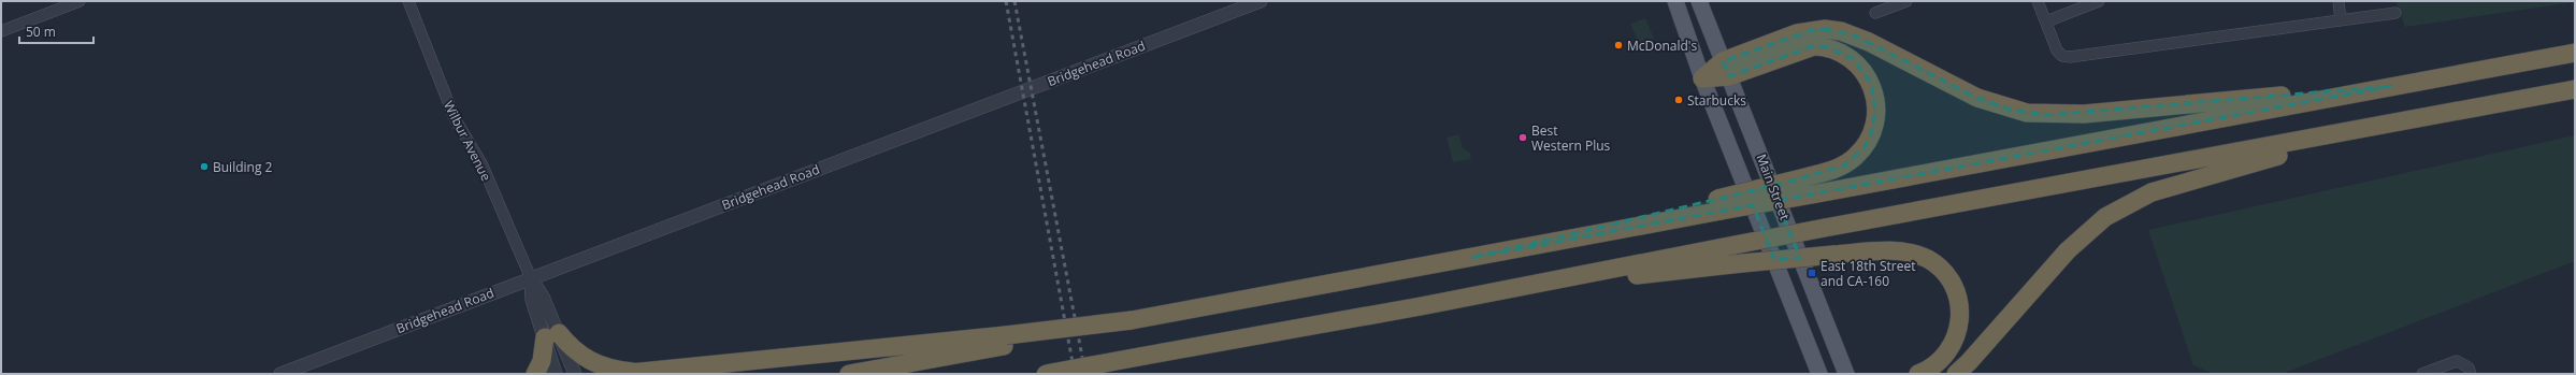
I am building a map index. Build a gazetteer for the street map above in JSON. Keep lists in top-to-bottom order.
{
  "streets": {
    "main road": ["Main Street"],
    "street": ["Bridgehead Road", "Wilbur Avenue"]
  },
  "crossings": [
    ["Bridgehead Road", "Wilbur Avenue"]
  ],
  "places": {
    "other": [
      "McDonald's",
      "Starbucks",
      "Best Western Plus",
      "Building 2"
    ],
    "transit": ["East 18th Street and CA-160"]
  },
  "scale_bar": "50 m"
}
